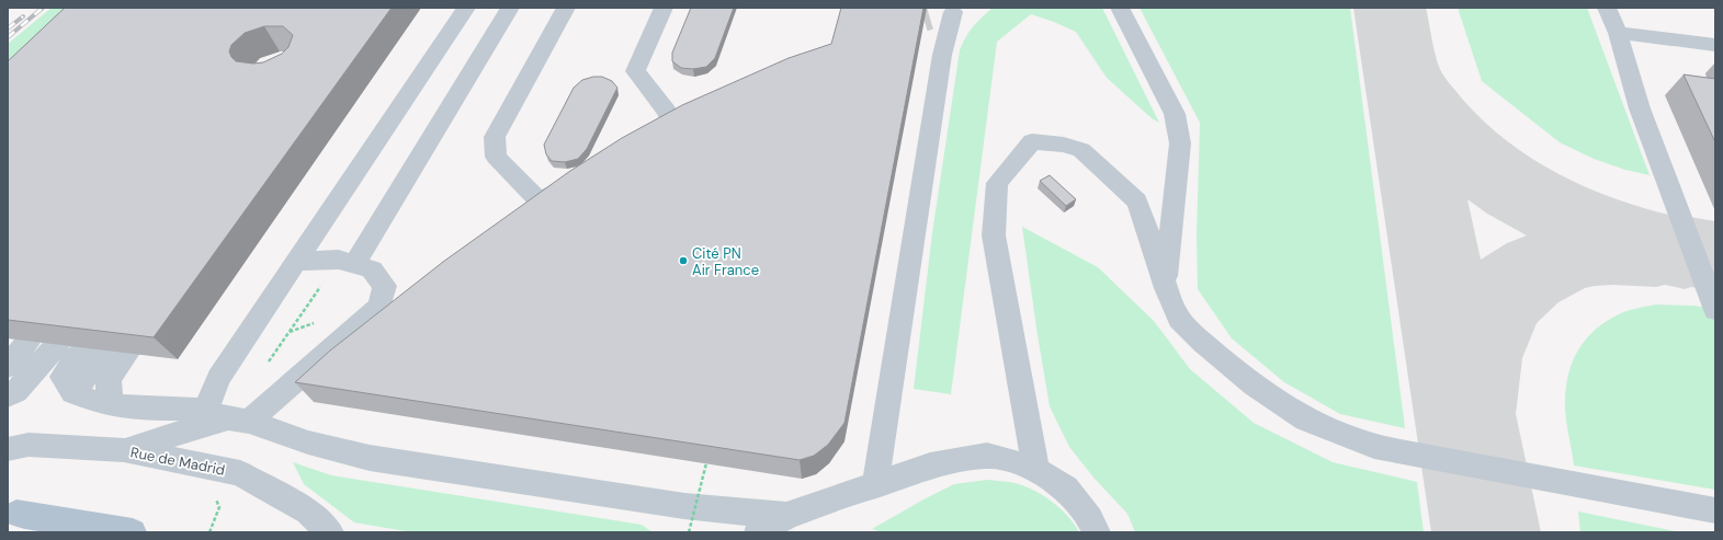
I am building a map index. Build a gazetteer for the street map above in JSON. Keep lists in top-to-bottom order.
{
  "streets": {
    "street": ["Rue de Madrid"]
  },
  "places": ["Cité PN Air France"]
}
